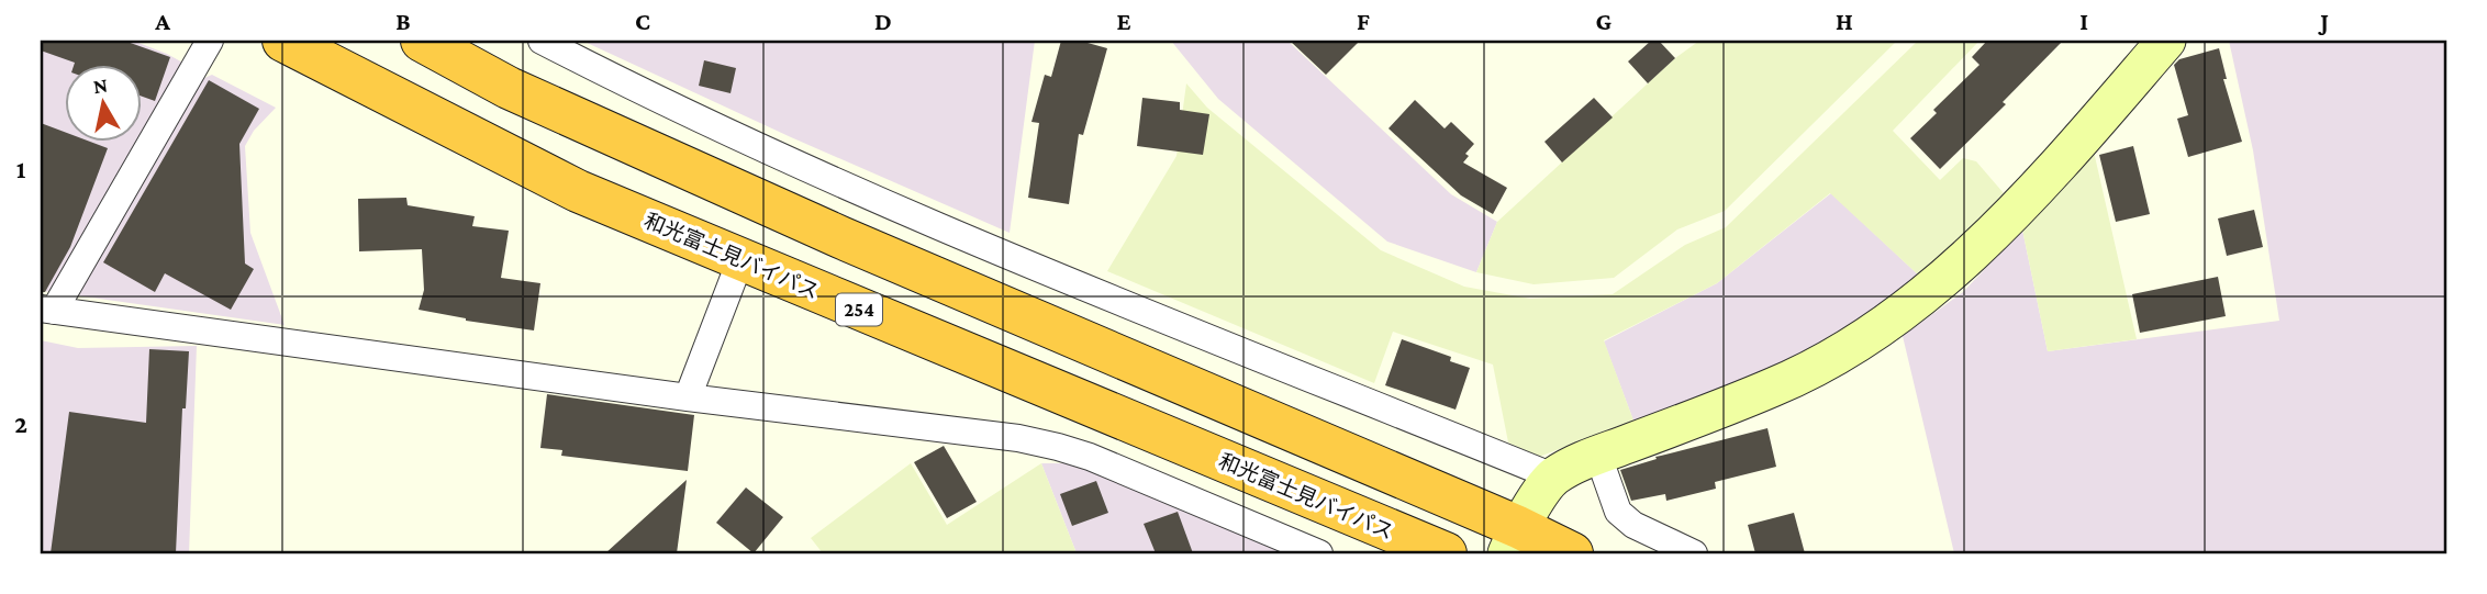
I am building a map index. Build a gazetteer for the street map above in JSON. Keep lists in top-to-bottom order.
{
  "streets": {
    "highway": ["和光富士見バイパス", "254"]
  },
  "north": "top",
  "grid": {
    "columns": [
      "A",
      "B",
      "C",
      "D",
      "E",
      "F",
      "G",
      "H",
      "I",
      "J"
    ],
    "rows": ["1", "2"]
  }
}
